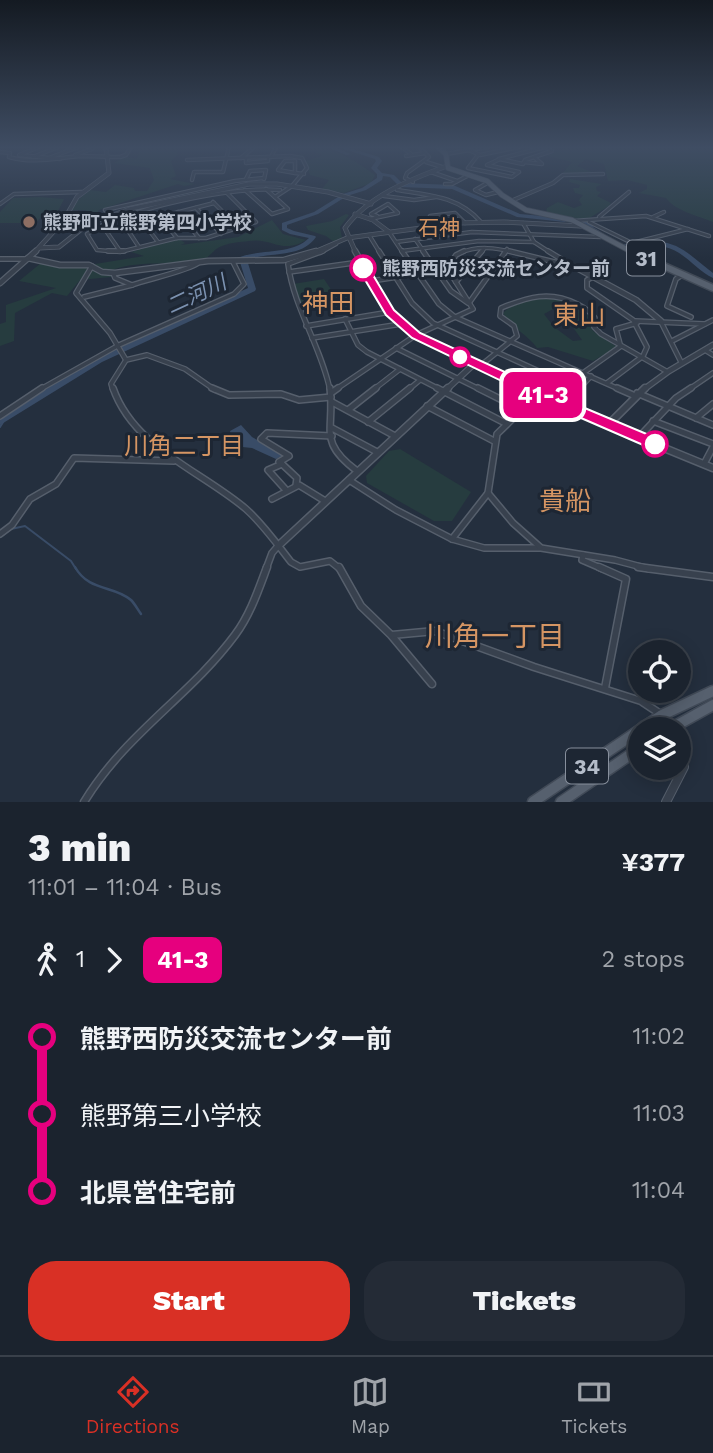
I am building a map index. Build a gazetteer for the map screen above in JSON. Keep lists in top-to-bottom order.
{
  "streets": {
    "main road": ["31", "34"]
  },
  "districts": [
    "石神",
    "神田",
    "東山",
    "川角二丁目",
    "貴船",
    "川角一丁目"
  ],
  "water": ["二河川"],
  "places": ["熊野町立熊野第四小学校", "熊野西防災交流センター前"],
  "lines": ["bus line 41-3"],
  "page": {
    "on_map": "41-3",
    "heading": ["3 min", "11:01 – 11:04 · Bus", "¥377"],
    "legs": ["1", "41-3", "2 stops"],
    "list": [
      {
        "name": "熊野西防災交流センター前",
        "value": "11:02"
      },
      {
        "name": "熊野第三小学校",
        "value": "11:03"
      },
      {
        "name": "北県営住宅前",
        "value": "11:04"
      }
    ],
    "buttons": ["Start", "Tickets"],
    "tabs": ["Directions", "Map", "Tickets"]
  }
}
